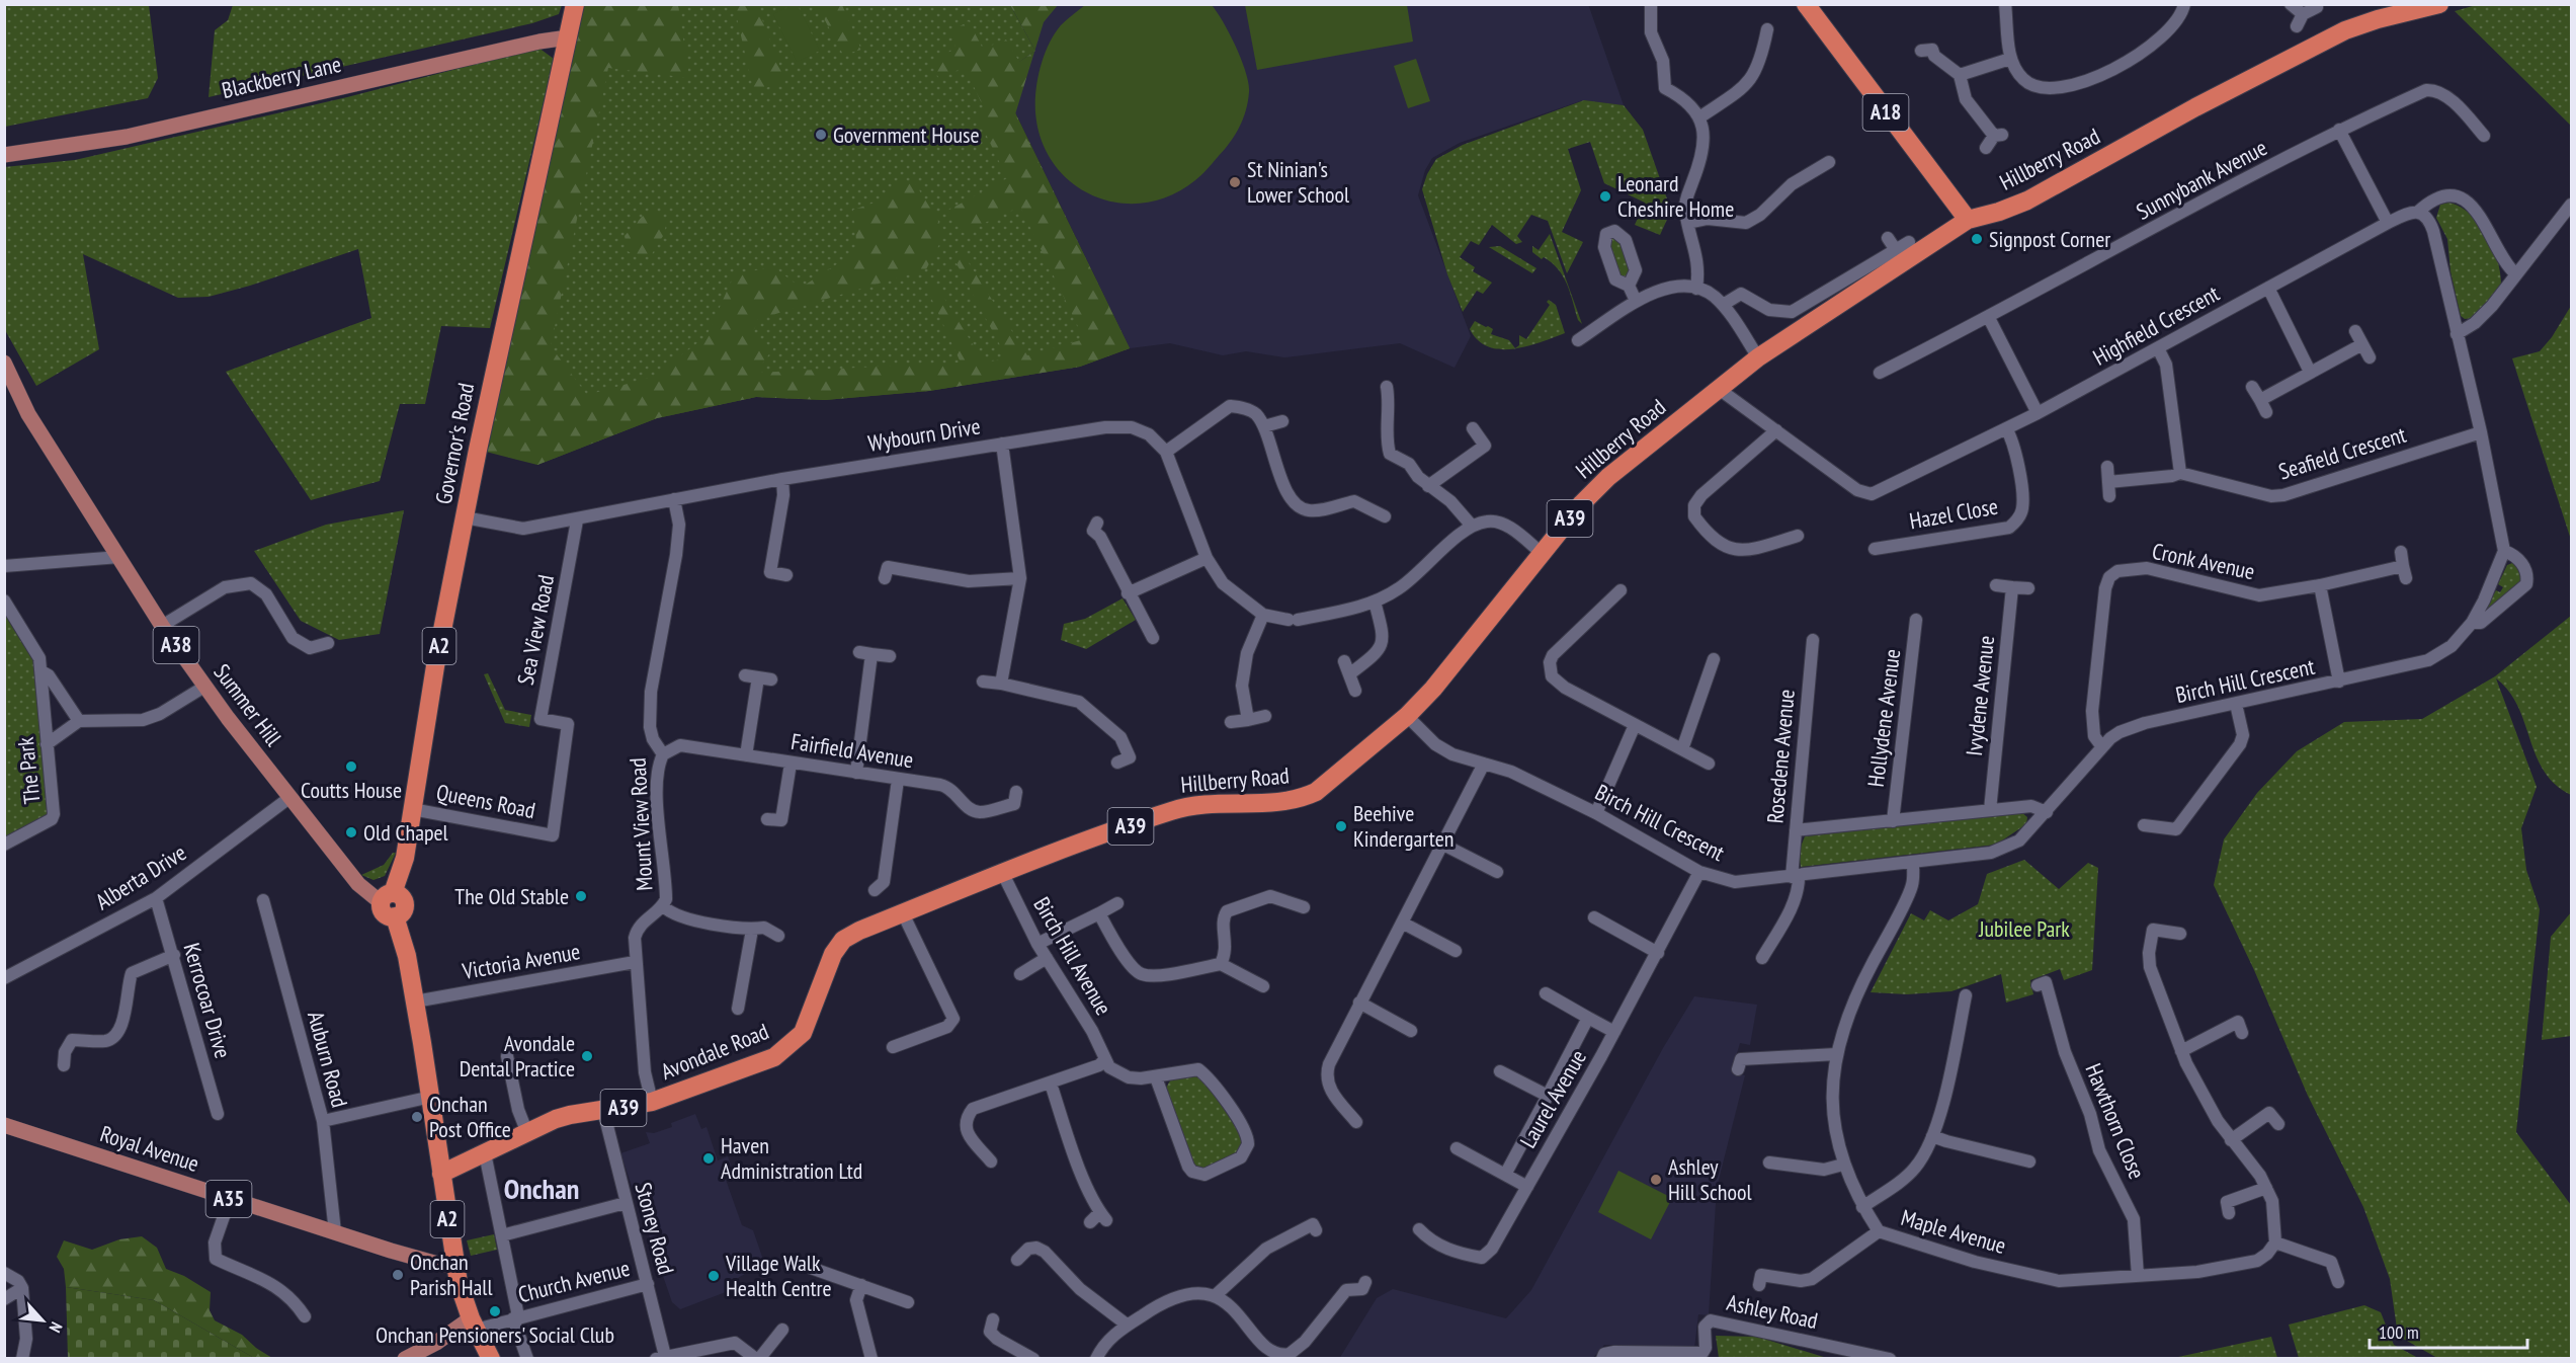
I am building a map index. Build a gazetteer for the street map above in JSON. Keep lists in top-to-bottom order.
{
  "streets": {
    "highway": [
      "A18",
      "Hillberry Road",
      "Governor's Road",
      "A39",
      "A2",
      "Avondale Road"
    ],
    "main road": [
      "Blackberry Lane",
      "A38",
      "Summer Hill",
      "Royal Avenue",
      "A35"
    ],
    "street": [
      "Sunnybank Avenue",
      "Highfield Crescent",
      "Wybourn Drive",
      "Seafield Crescent",
      "Hazel Close",
      "Cronk Avenue",
      "Sea View Road",
      "Birch Hill Crescent",
      "Ivydene Avenue",
      "Hollydene Avenue",
      "Fairfield Avenue",
      "Rosedene Avenue",
      "The Park",
      "Queens Road",
      "Mount View Road",
      "Alberta Drive",
      "Birch Hill Avenue",
      "Victoria Avenue",
      "Kerrocoar Drive",
      "Auburn Road",
      "Laurel Avenue",
      "Hawthorn Close",
      "Stoney Road",
      "Maple Avenue",
      "Church Avenue",
      "Ashley Road"
    ]
  },
  "crossings": [
    ["Blackberry Lane", "Governor's Road"],
    ["A18", "Hillberry Road"],
    ["Hillberry Road", "Highfield Crescent"],
    ["Hillberry Road", "Birch Hill Crescent"],
    ["Hillberry Road", "Birch Hill Avenue"],
    ["Hillberry Road", "Avondale Road"],
    ["Highfield Crescent", "Hazel Close"],
    ["Wybourn Drive", "Governor's Road"],
    ["Wybourn Drive", "Sea View Road"],
    ["Wybourn Drive", "Mount View Road"],
    ["Governor's Road", "A2"],
    ["Governor's Road", "Summer Hill"],
    ["Governor's Road", "Queens Road"],
    ["Cronk Avenue", "Birch Hill Crescent"],
    ["Sea View Road", "Queens Road"],
    ["A2", "Summer Hill"],
    ["A2", "Victoria Avenue"],
    ["A2", "Avondale Road"],
    ["A2", "Royal Avenue"],
    ["A2", "Church Avenue"],
    ["Birch Hill Crescent", "Rosedene Avenue"],
    ["Birch Hill Crescent", "Laurel Avenue"],
    ["Birch Hill Crescent", "Maple Avenue"],
    ["Summer Hill", "Alberta Drive"],
    ["Fairfield Avenue", "Mount View Road"],
    ["Mount View Road", "Victoria Avenue"],
    ["Mount View Road", "Avondale Road"],
    ["Alberta Drive", "Kerrocoar Drive"],
    ["Avondale Road", "Stoney Road"],
    ["Auburn Road", "Royal Avenue"],
    ["Hawthorn Close", "Maple Avenue"],
    ["Stoney Road", "Church Avenue"]
  ],
  "districts": ["Onchan"],
  "parks": ["Jubilee Park"],
  "places": [
    "Government House",
    "St Ninian's Lower School",
    "Leonard Cheshire Home",
    "Signpost Corner",
    "Coutts House",
    "Beehive Kindergarten",
    "Old Chapel",
    "The Old Stable",
    "Avondale Dental Practice",
    "Onchan Post Office",
    "Haven Administration Ltd",
    "Ashley Hill School",
    "Onchan Parish Hall",
    "Village Walk Health Centre",
    "Onchan Pensioners' Social Club"
  ],
  "scale_bar": "100 m",
  "north": "bottom right"
}
